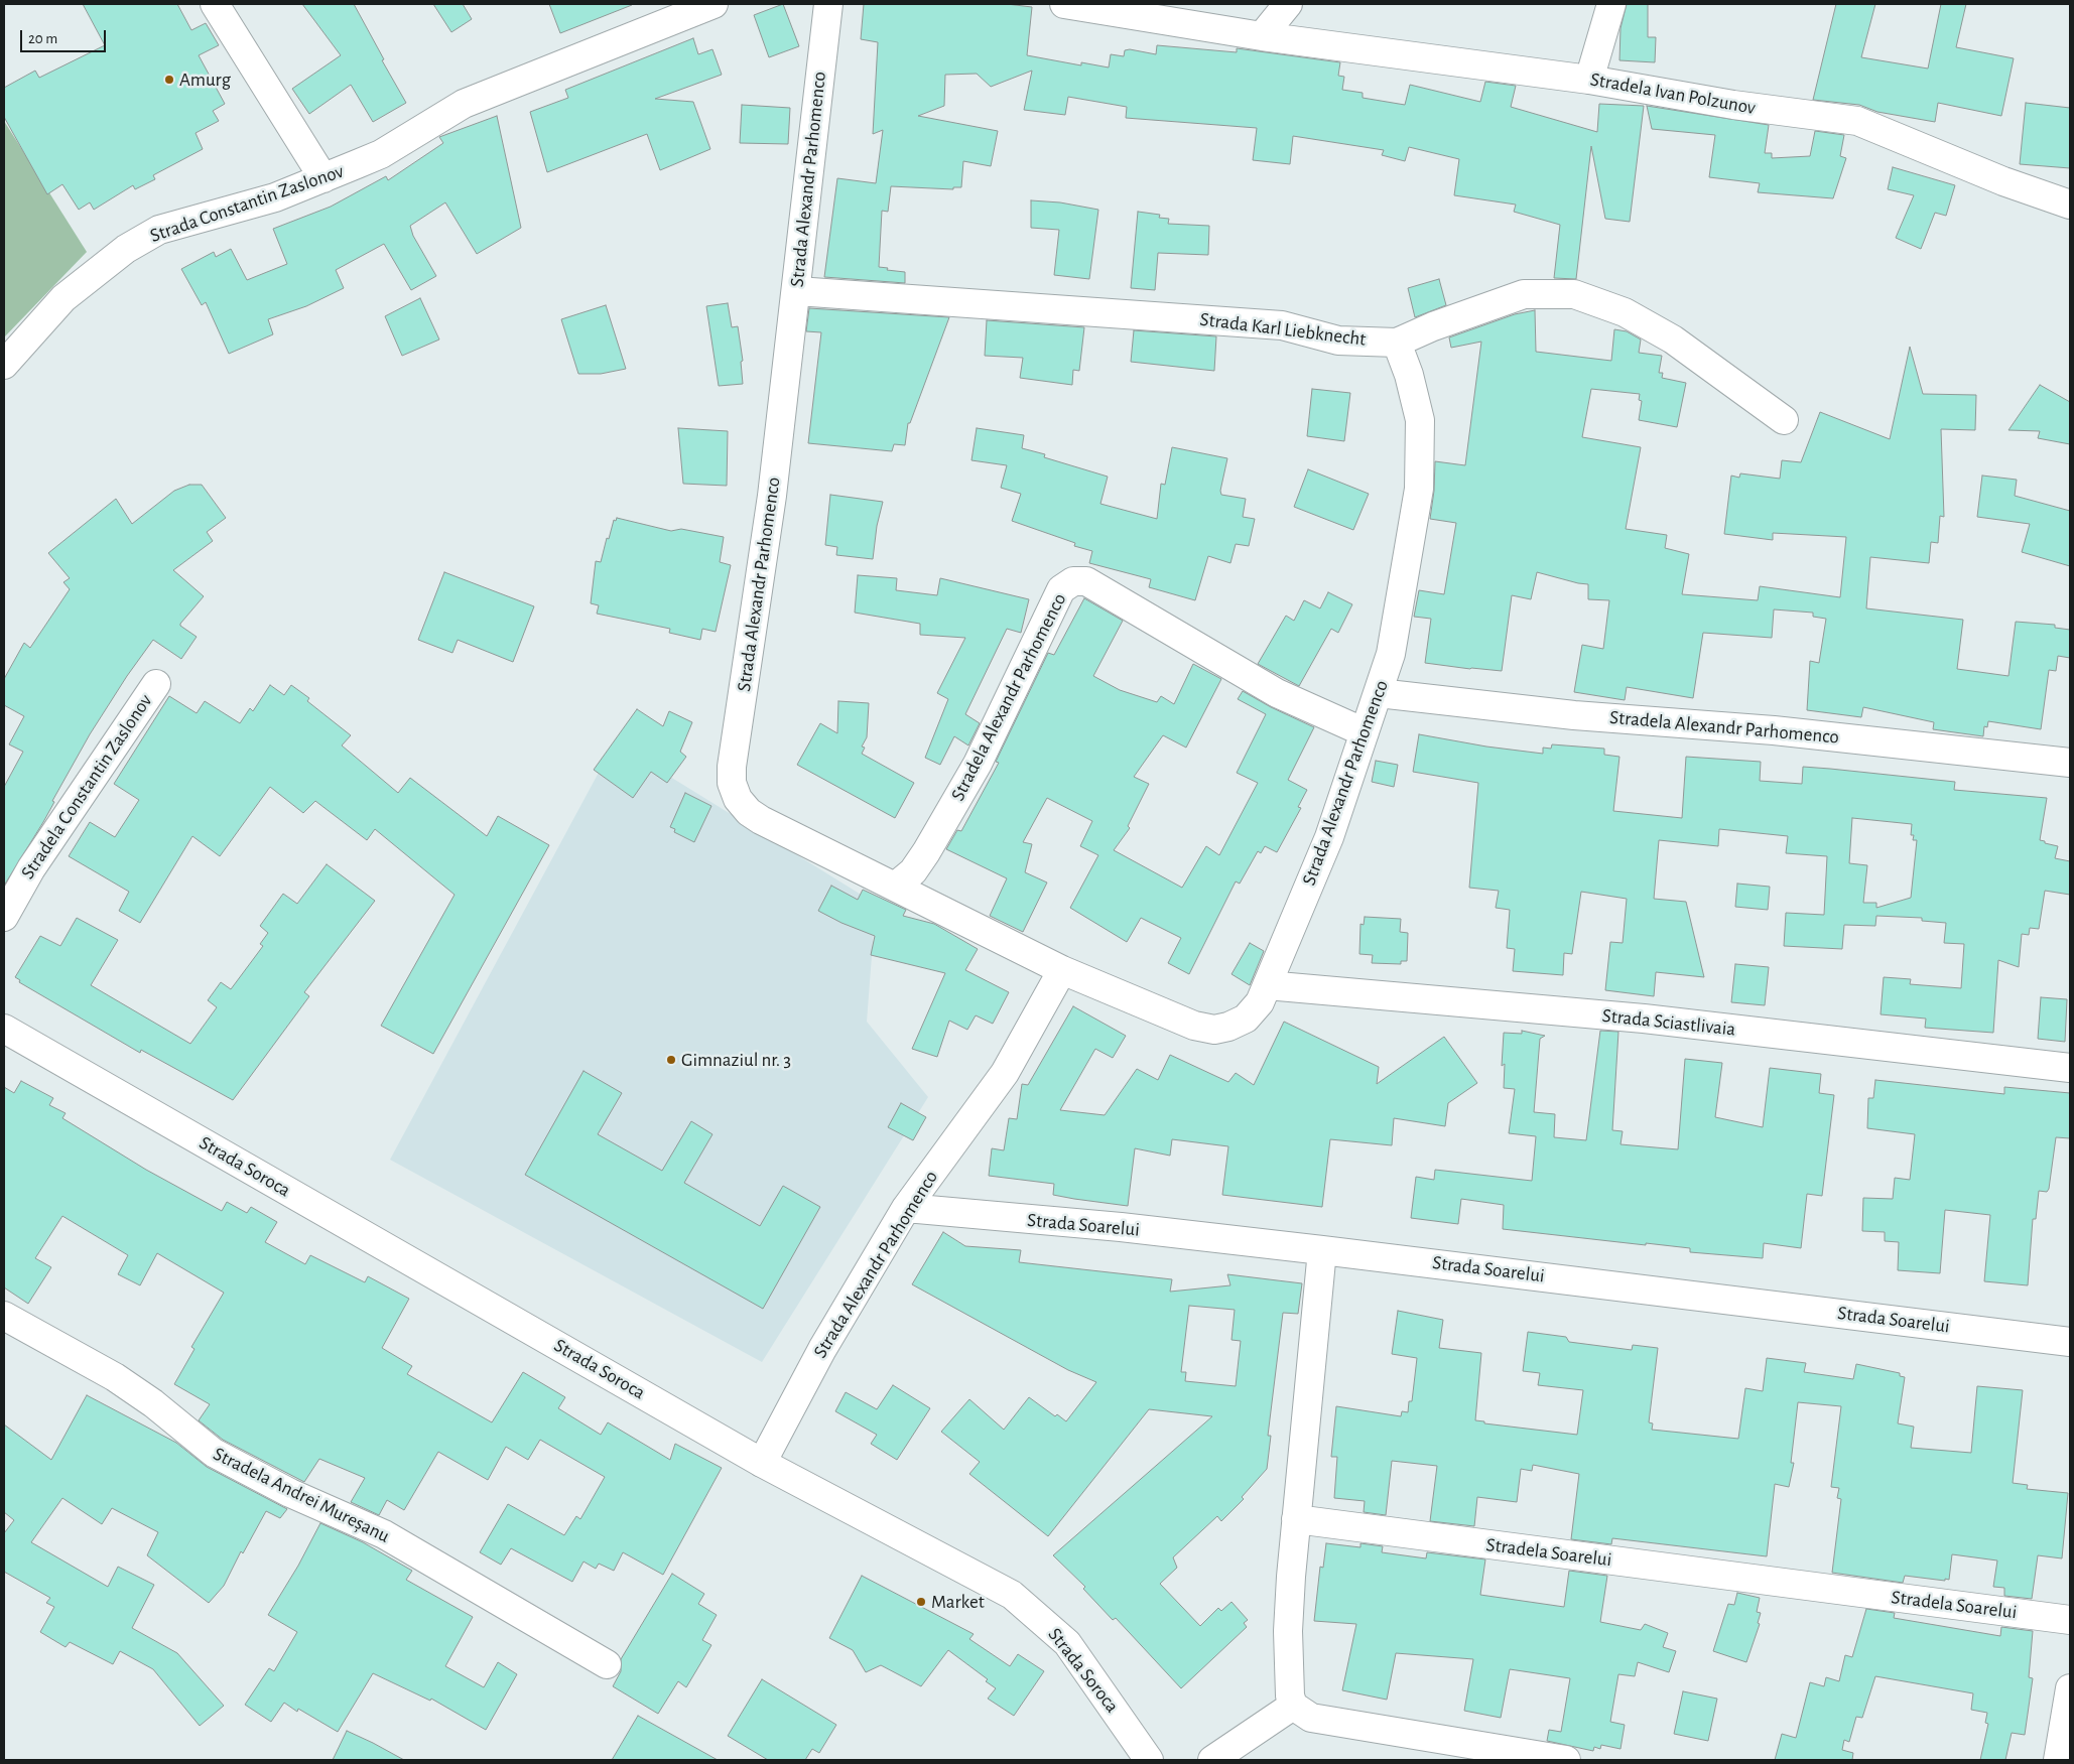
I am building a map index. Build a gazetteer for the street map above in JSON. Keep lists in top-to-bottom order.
{
  "streets": {
    "street": [
      "Stradela Ivan Polzunov",
      "Strada Alexandr Parhomenco",
      "Strada Constantin Zaslonov",
      "Strada Karl Liebknecht",
      "Stradela Alexandr Parhomenco",
      "Stradela Сonstantin Zaslonov",
      "Strada Sciastlivaia",
      "Strada Soroca",
      "Strada Soarelui",
      "Stradela Andrei Mureșanu",
      "Stradela Soarelui"
    ]
  },
  "crossings": [
    ["Strada Alexandr Parhomenco", "Strada Karl Liebknecht"],
    ["Strada Alexandr Parhomenco", "Stradela Alexandr Parhomenco"],
    ["Strada Alexandr Parhomenco", "Strada Sciastlivaia"],
    ["Strada Alexandr Parhomenco", "Strada Soroca"],
    ["Strada Alexandr Parhomenco", "Strada Soarelui"]
  ],
  "places": ["Amurg", "Gimnaziul nr. 3", "Market"],
  "scale_bar": "20 m"
}
